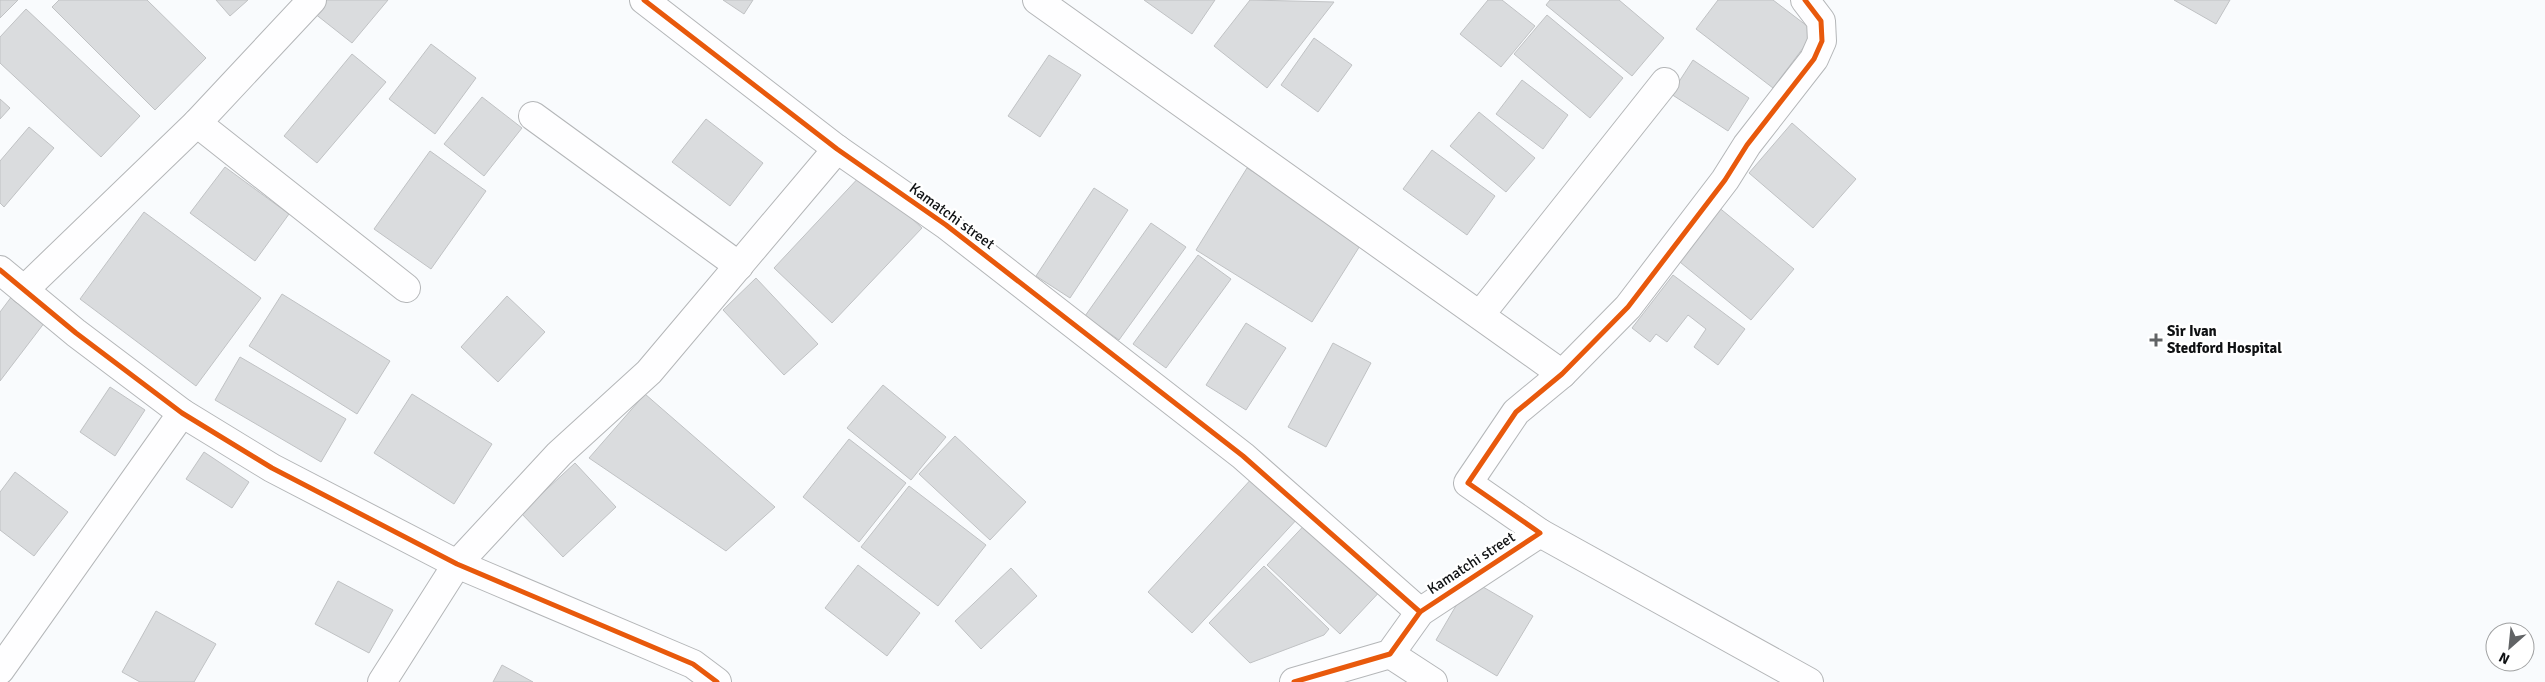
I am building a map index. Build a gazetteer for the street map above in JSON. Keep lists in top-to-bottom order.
{
  "streets": {
    "street": ["Kamatchi street"]
  },
  "places": {
    "health": ["Sir Ivan Stedford Hospital"]
  },
  "north": "bottom left"
}
